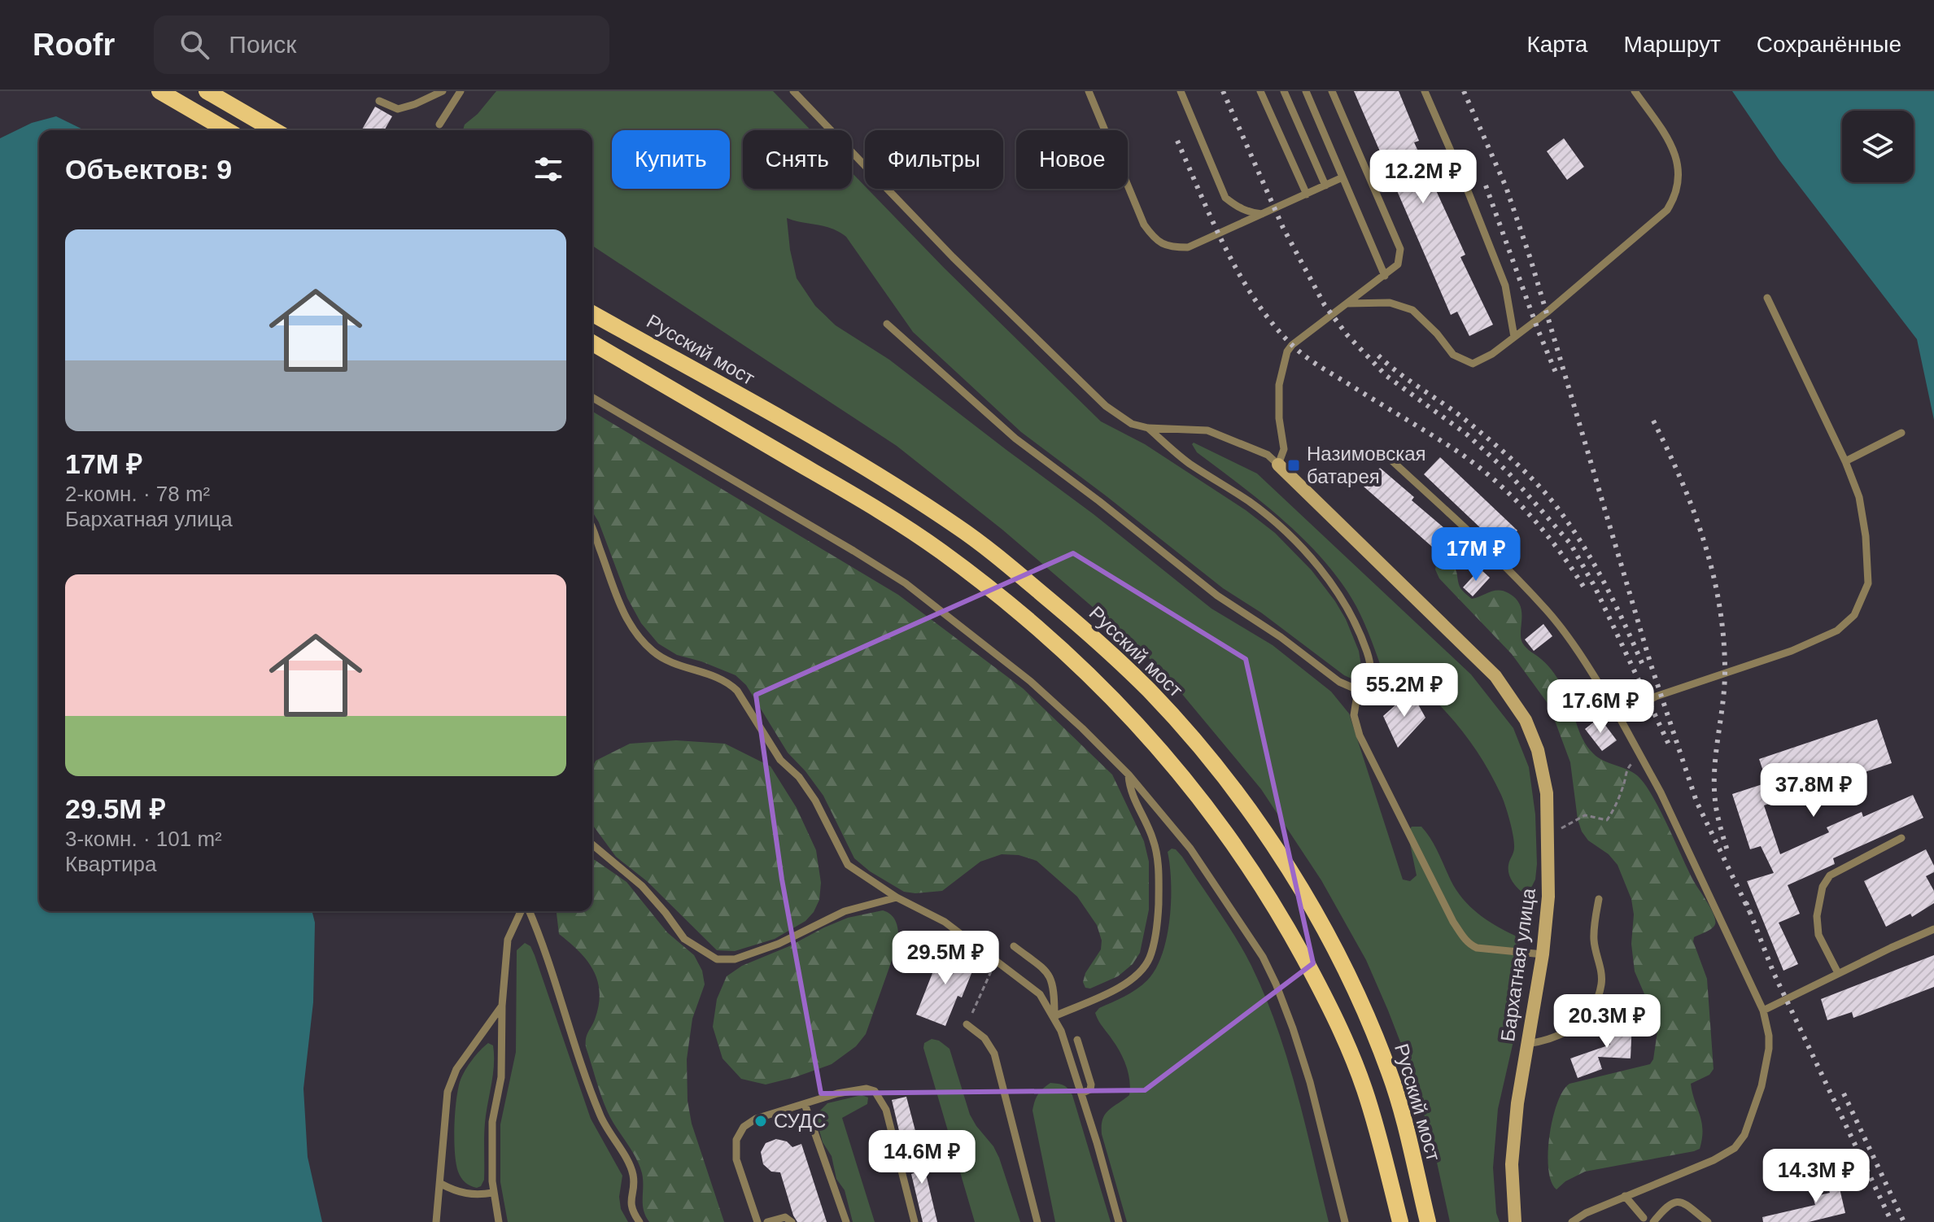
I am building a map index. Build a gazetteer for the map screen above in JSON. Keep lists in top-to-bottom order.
{
  "streets": {
    "main road": ["Русский мост"],
    "street": ["Бархатная улица"]
  },
  "places": {
    "transit": ["Назимовская батарея"],
    "other": ["СУДС"]
  },
  "page": {
    "header": "Roofr",
    "search": "Поиск",
    "nav": ["Карта", "Маршрут", "Сохранённые"],
    "chip": [
      "Купить",
      "Снять",
      "Фильтры",
      "Новое"
    ],
    "heading": "Объектов: 9",
    "price": [
      "12.2M ₽",
      "17M ₽",
      "55.2M ₽",
      "17.6M ₽",
      "37.8M ₽",
      "29.5M ₽",
      "20.3M ₽",
      "14.6M ₽",
      "14.3M ₽"
    ],
    "list": [
      {
        "name": "17M ₽",
        "note": "2-комн. · 78 m² · Бархатная улица"
      },
      {
        "name": "29.5M ₽",
        "note": "3-комн. · 101 m² · Квартира"
      }
    ]
  }
}
